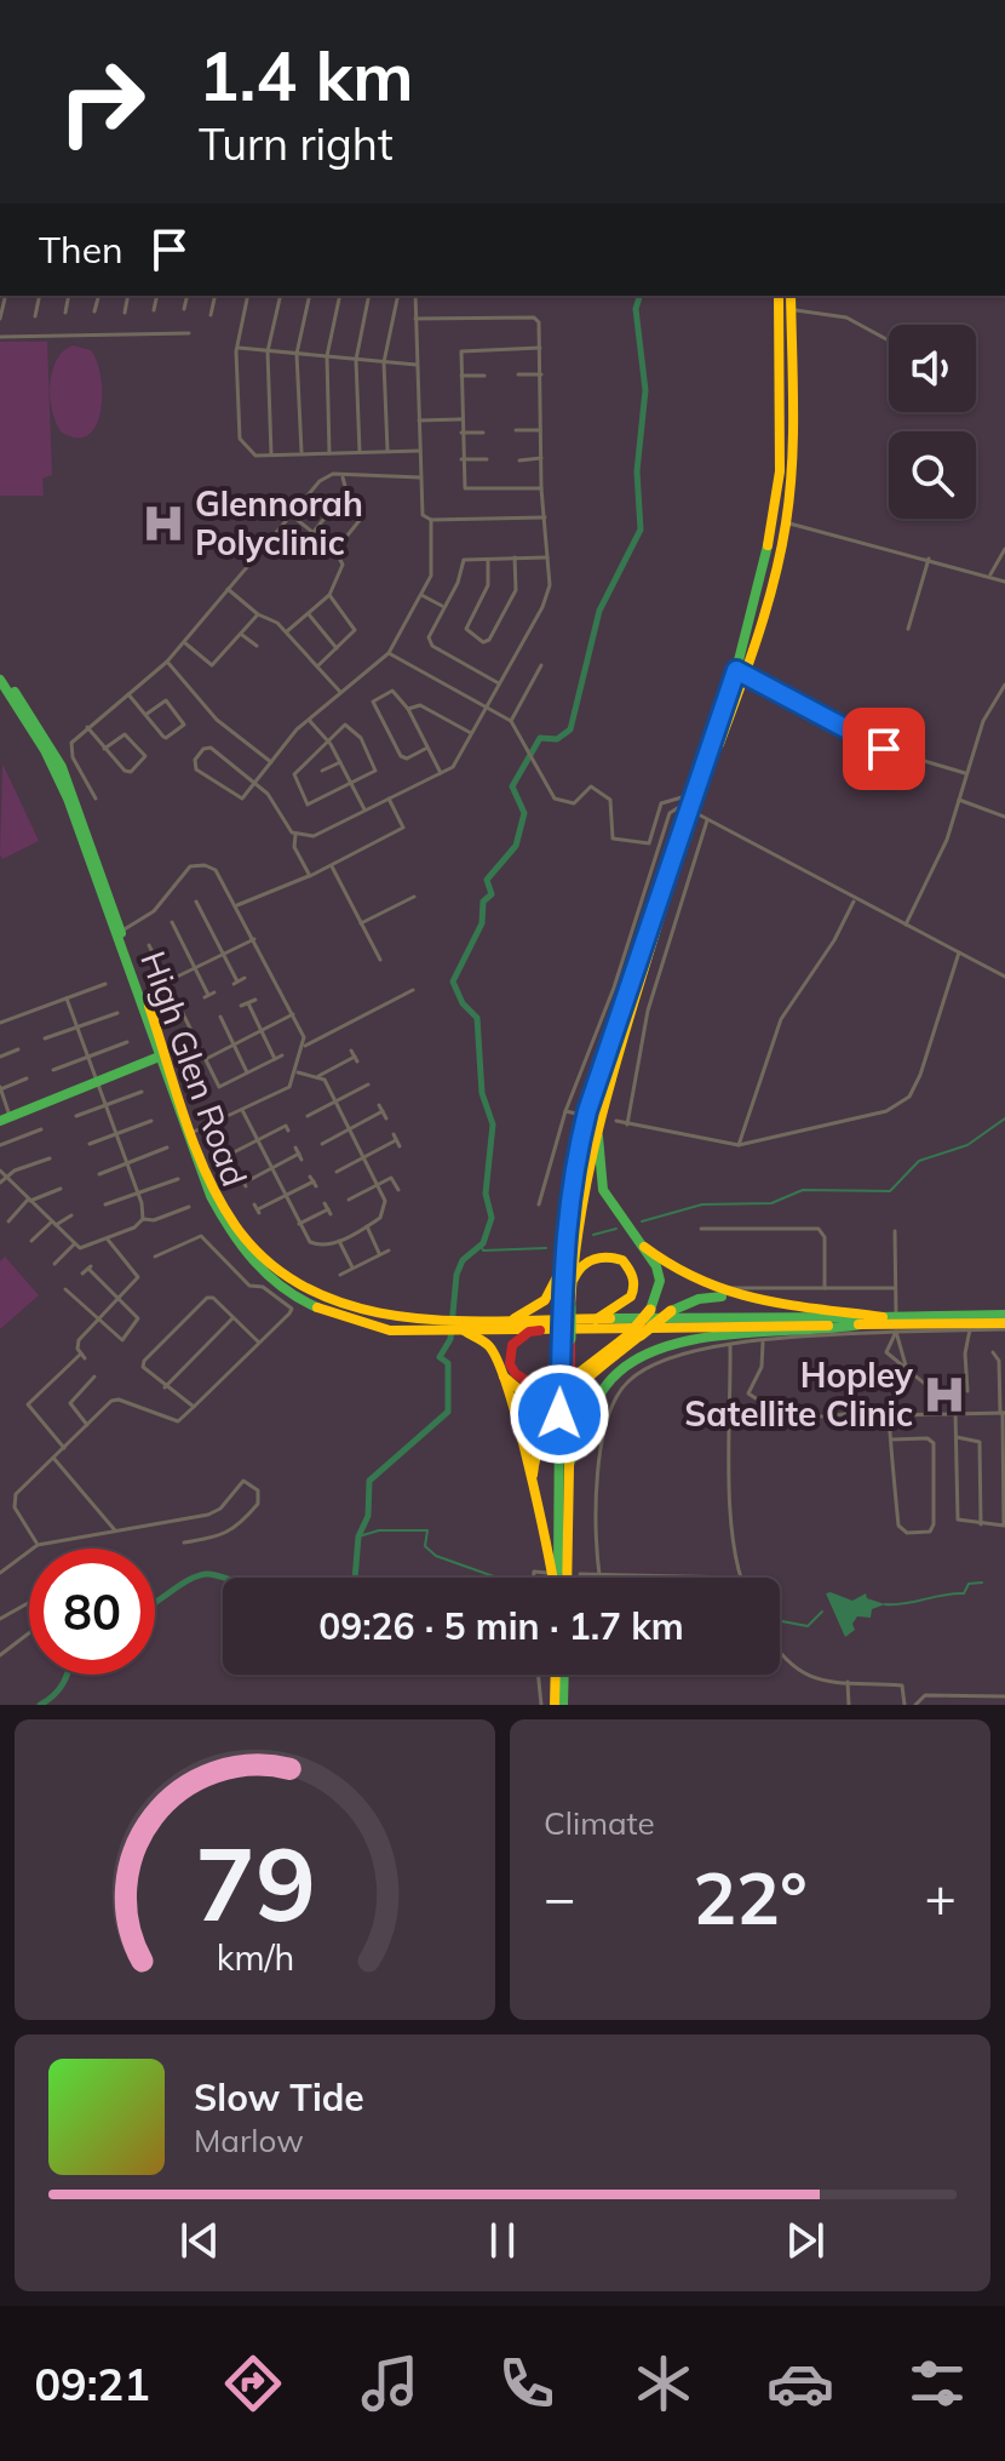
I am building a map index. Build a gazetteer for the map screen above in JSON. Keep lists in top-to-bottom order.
{
  "streets": {
    "main road": ["High Glen Road"]
  },
  "places": {
    "hospital": ["Glennorah Polyclinic", "Hopley Satellite Clinic"]
  },
  "page": {
    "turn": ["1.4 km", "Turn right"],
    "then": "Then",
    "limit": "80",
    "trip": "09:26 · 5 min · 1.7 km",
    "tile": "Climate",
    "heat": ["−", "22°", "+"],
    "song": ["Slow Tide", "Marlow"],
    "tabs": "09:21",
    "gauge": ["79", "km/h"]
  }
}
